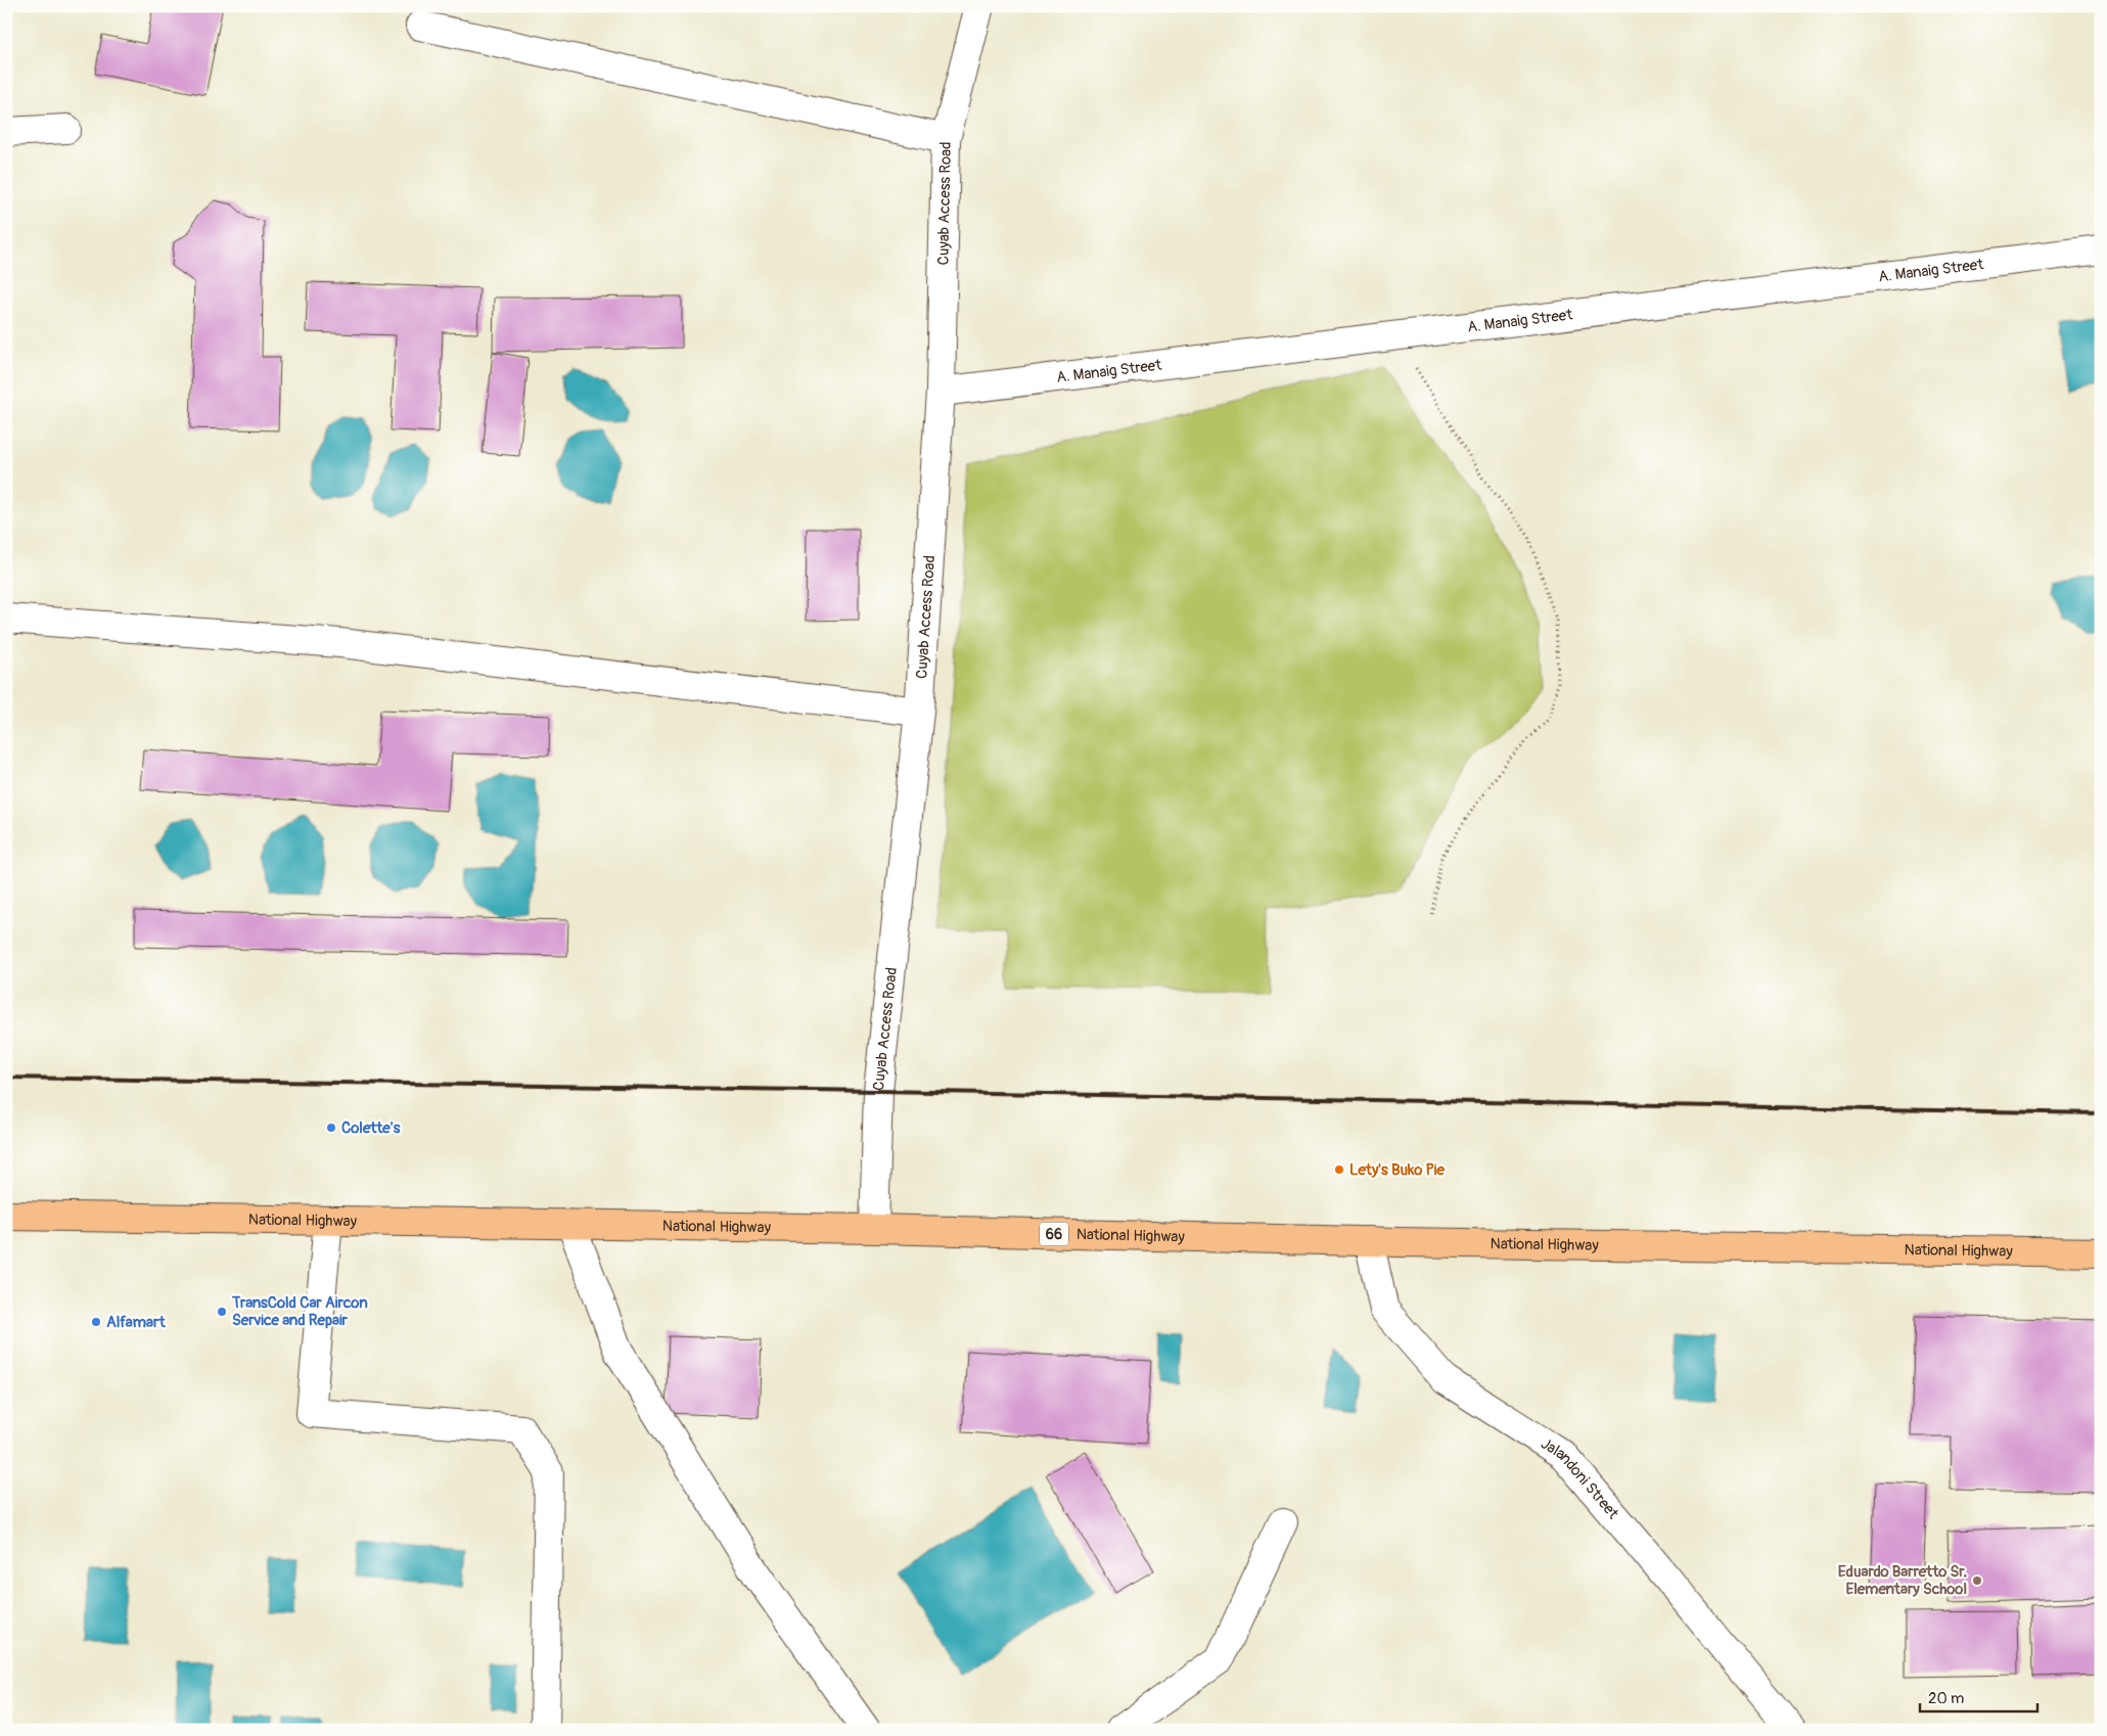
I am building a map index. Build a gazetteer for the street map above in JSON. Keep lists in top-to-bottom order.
{
  "streets": {
    "main road": ["National Highway", "66"],
    "street": ["Cuyab Access Road", "A. Manaig Street", "Jalandoni Street"]
  },
  "crossings": [
    ["Cuyab Access Road", "A. Manaig Street"],
    ["Cuyab Access Road", "National Highway"],
    ["National Highway", "Jalandoni Street"]
  ],
  "places": [
    "Colette's",
    "Lety's Buko Pie",
    "TransCold Car Aircon Service and Repair",
    "Alfamart",
    "Eduardo Barretto Sr. Elementary School"
  ],
  "scale_bar": "20 m"
}
